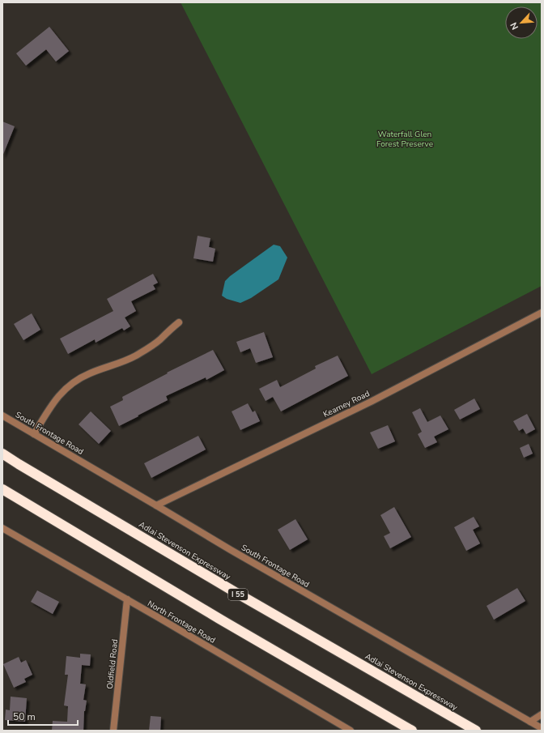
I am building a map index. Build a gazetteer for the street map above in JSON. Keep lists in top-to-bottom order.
{
  "streets": {
    "highway": ["Adlai Stevenson Expressway", "I 55"],
    "street": [
      "Kearney Road",
      "South Frontage Road",
      "North Frontage Road",
      "Oldfield Road"
    ]
  },
  "crossings": [
    ["Kearney Road", "South Frontage Road"],
    ["North Frontage Road", "Oldfield Road"]
  ],
  "parks": ["Waterfall Glen Forest Preserve"],
  "scale_bar": "50 m",
  "north": "bottom left"
}
